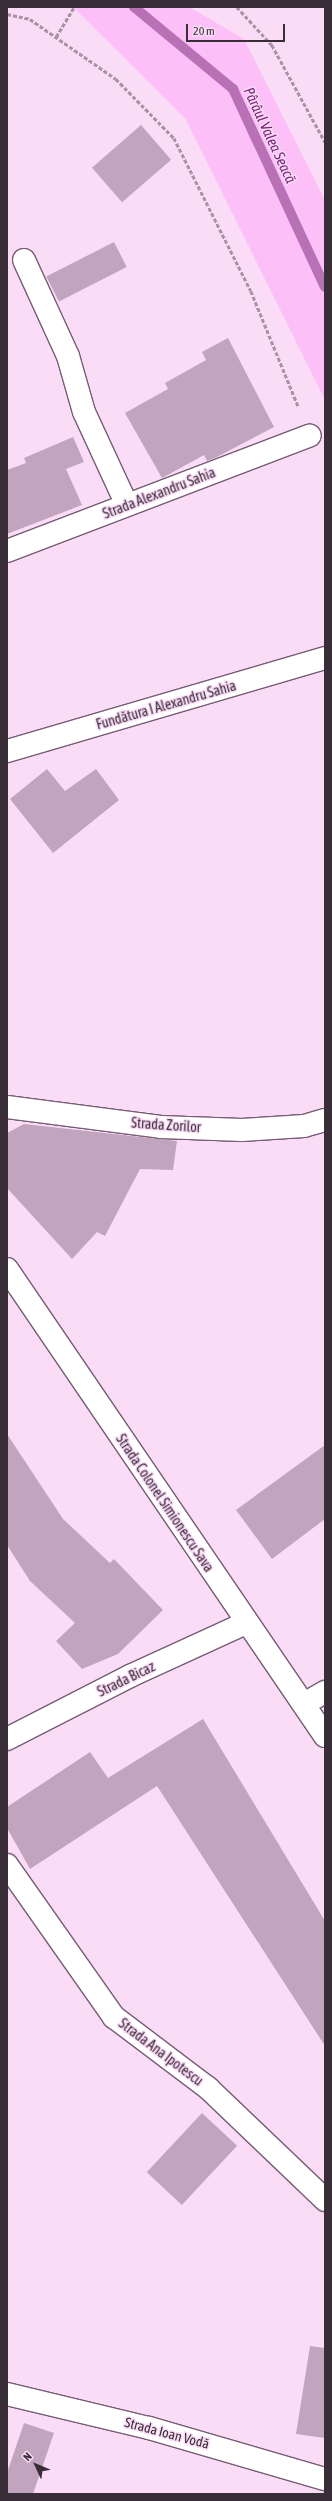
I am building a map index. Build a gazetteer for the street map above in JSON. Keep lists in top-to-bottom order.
{
  "streets": {
    "street": [
      "Strada Alexandru Sahia",
      "Fundătura I Alexandru Sahia",
      "Strada Zorilor",
      "Strada Colonel Simionescu Sava",
      "Strada Bicaz",
      "Strada Ana Ipotescu",
      "Strada Ioan Vodă"
    ]
  },
  "crossings": [
    ["Strada Colonel Simionescu Sava", "Strada Bicaz"]
  ],
  "water": ["Pârâul Valea Seacă"],
  "scale_bar": "20 m",
  "north": "top left"
}
